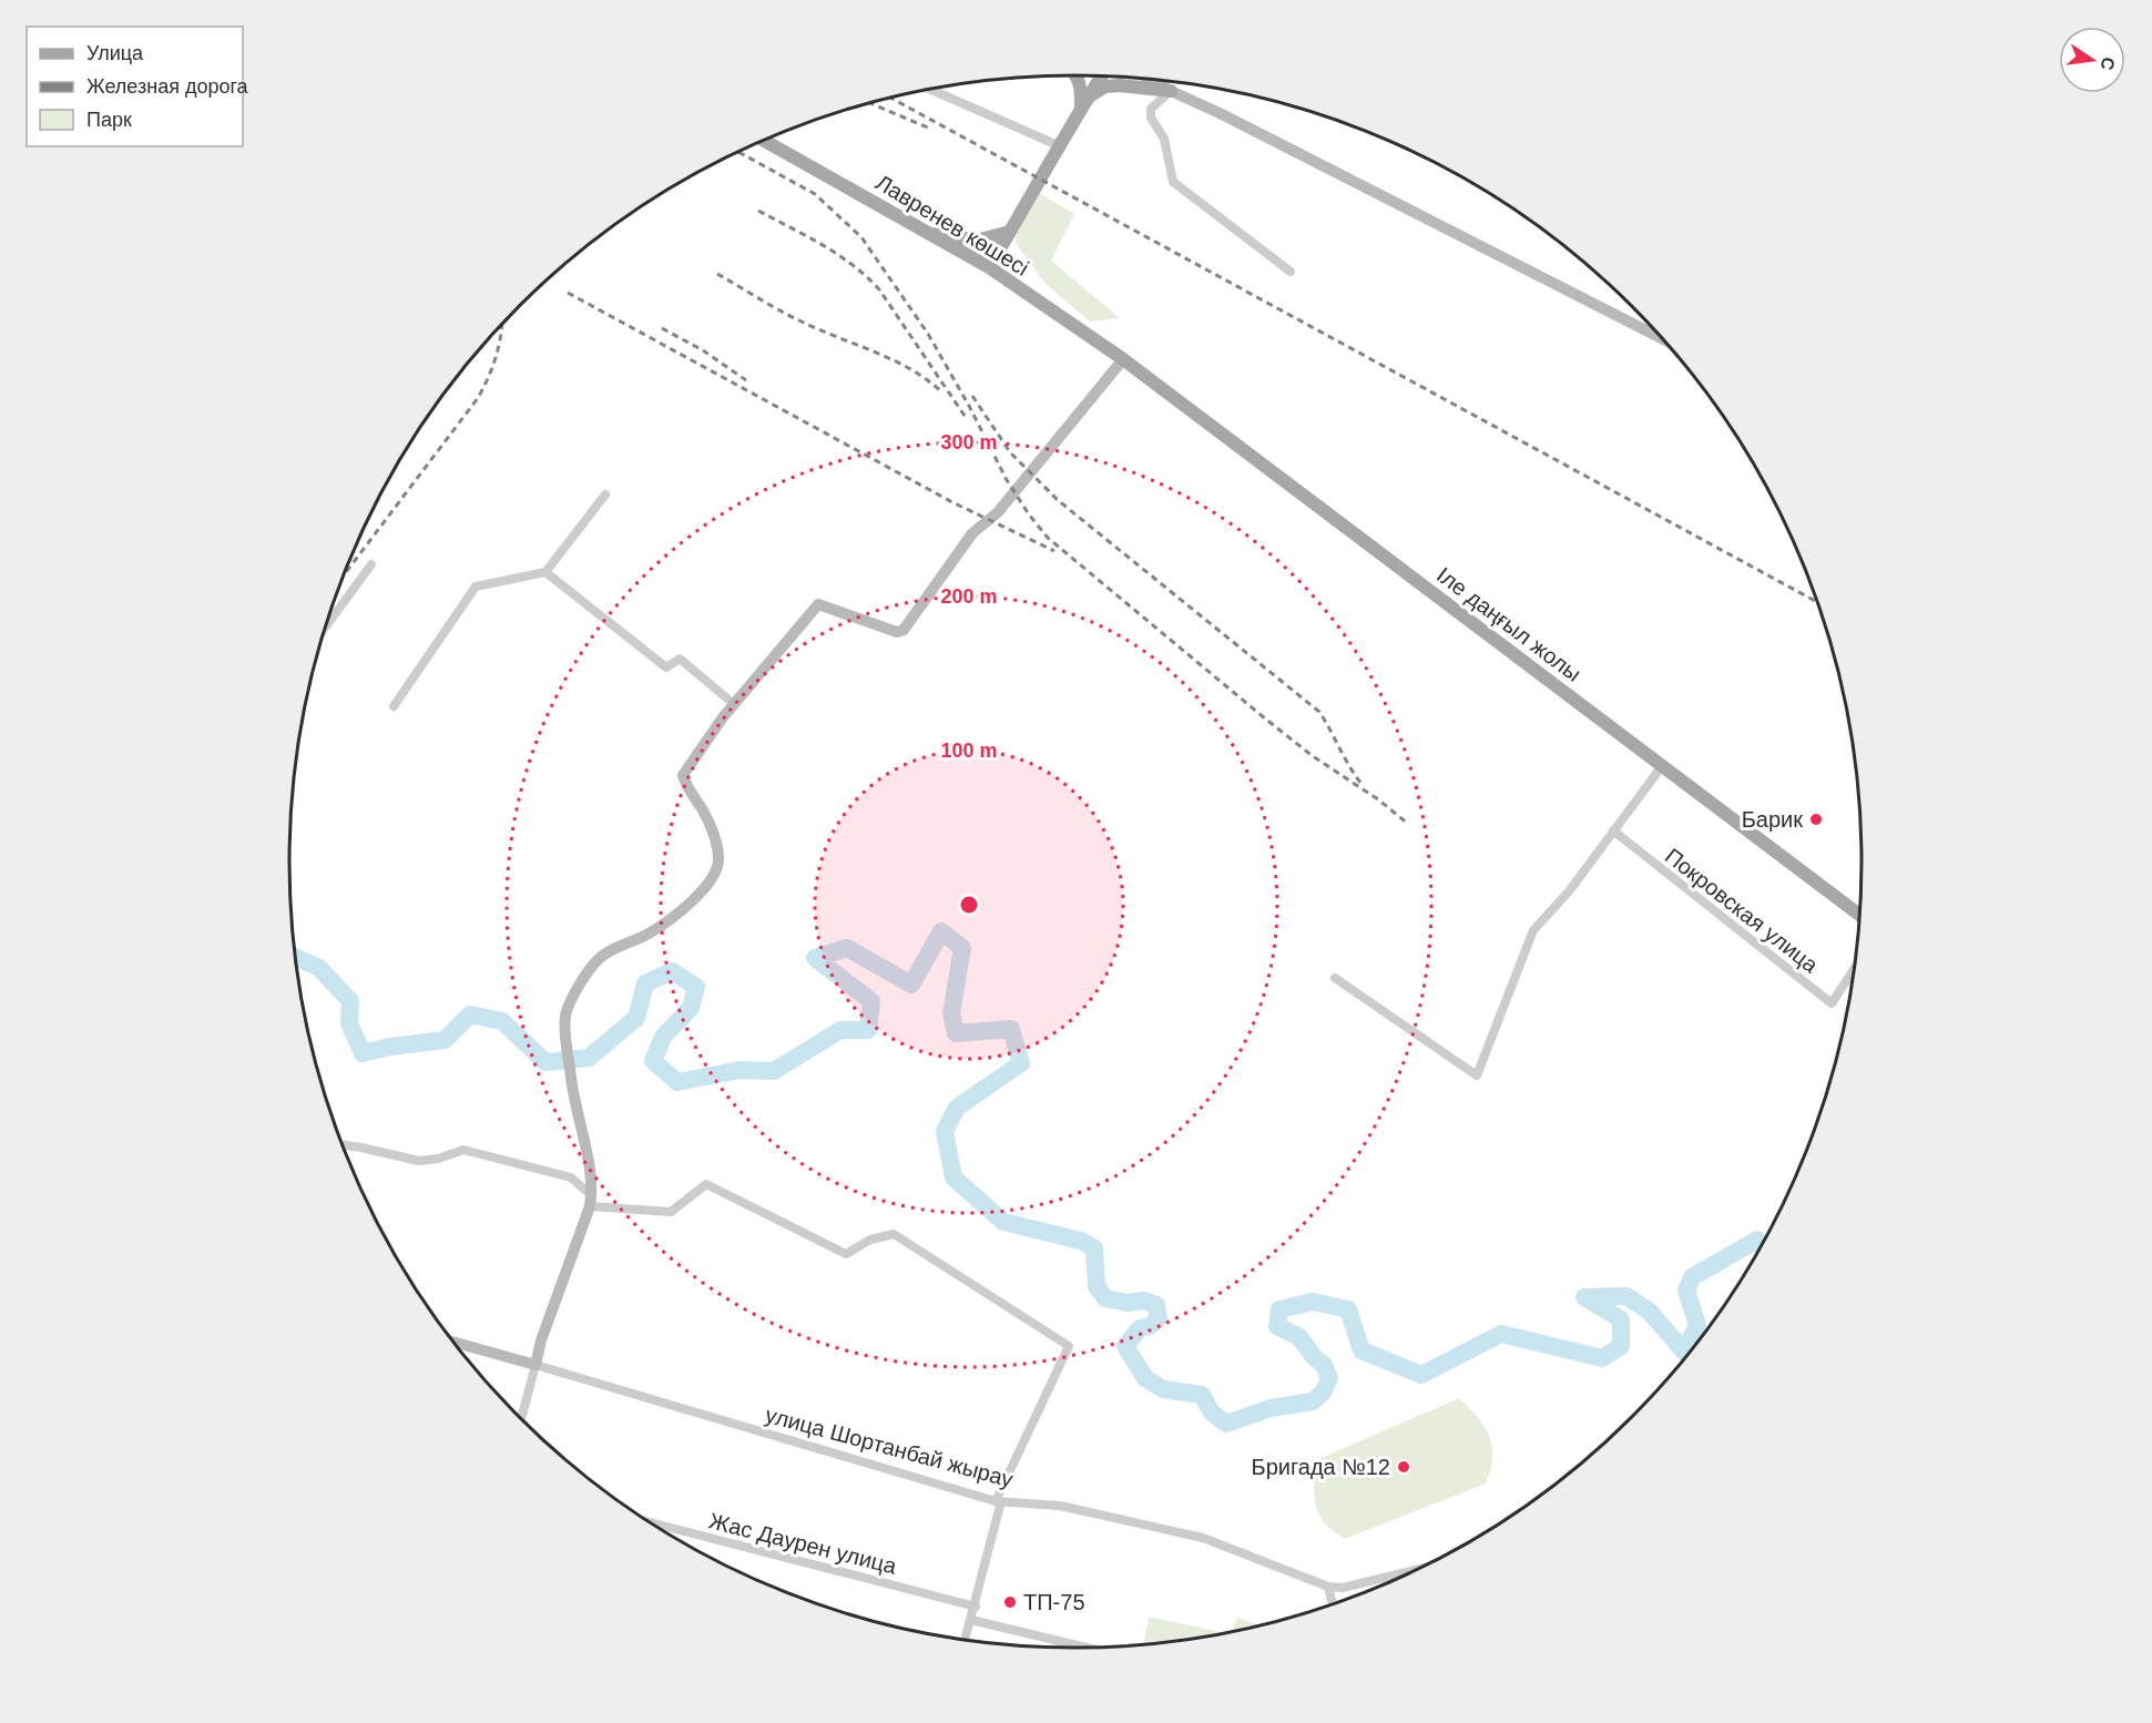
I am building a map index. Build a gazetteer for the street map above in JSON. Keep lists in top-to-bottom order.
{
  "streets": {
    "main road": ["Лавренев көшесі", "Іле даңғыл жолы"],
    "street": ["Покровская улица", "улица Шортанбай жырау", "Жас Даурен улица"]
  },
  "crossings": [
    ["Лавренев көшесі", "Іле даңғыл жолы"]
  ],
  "places": ["Барик", "Бригада №12", "ТП-75"],
  "legend": ["Улица", "Железная дорога", "Парк"],
  "north": "right",
  "rings": ["300 m", "200 m", "100 m"]
}
